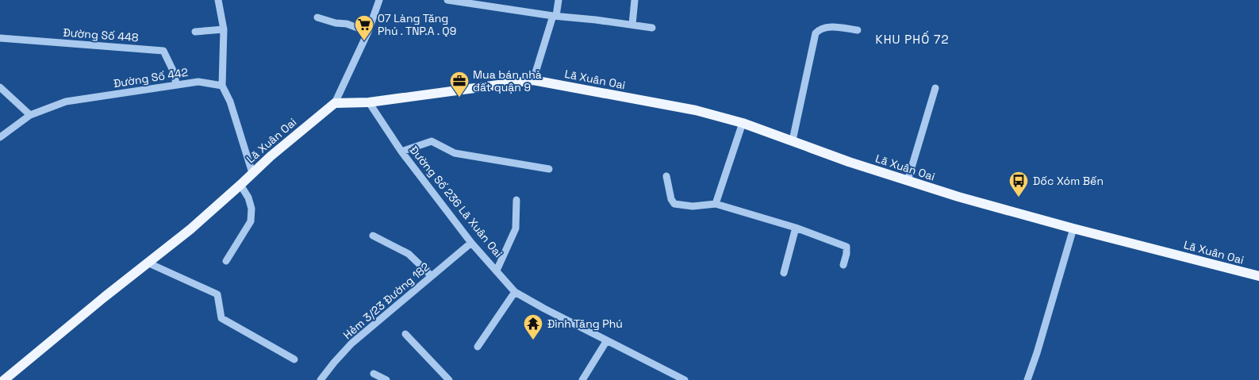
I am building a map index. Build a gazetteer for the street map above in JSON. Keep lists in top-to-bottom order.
{
  "streets": {
    "main road": ["Lã Xuân Oai"],
    "street": [
      "Đường Số 448",
      "Đường Số 442",
      "Đường Số 236 Lã Xuân Oai",
      "Hẻm 3/23 Đường 182"
    ]
  },
  "crossings": [
    ["Đường Số 448", "Đường Số 442"],
    ["Lã Xuân Oai", "Đường Số 236 Lã Xuân Oai"],
    ["Đường Số 236 Lã Xuân Oai", "Hẻm 3/23 Đường 182"]
  ],
  "districts": ["KHU PHỐ 72"],
  "places": {
    "supermarket": ["07 Làng Tăng Phú . TNP.A . Q9"],
    "office": ["Mua bán nhà đất quận 9"],
    "bus stop": ["Dốc Xóm Bến"],
    "temple": ["Đình Tăng Phú"]
  }
}
